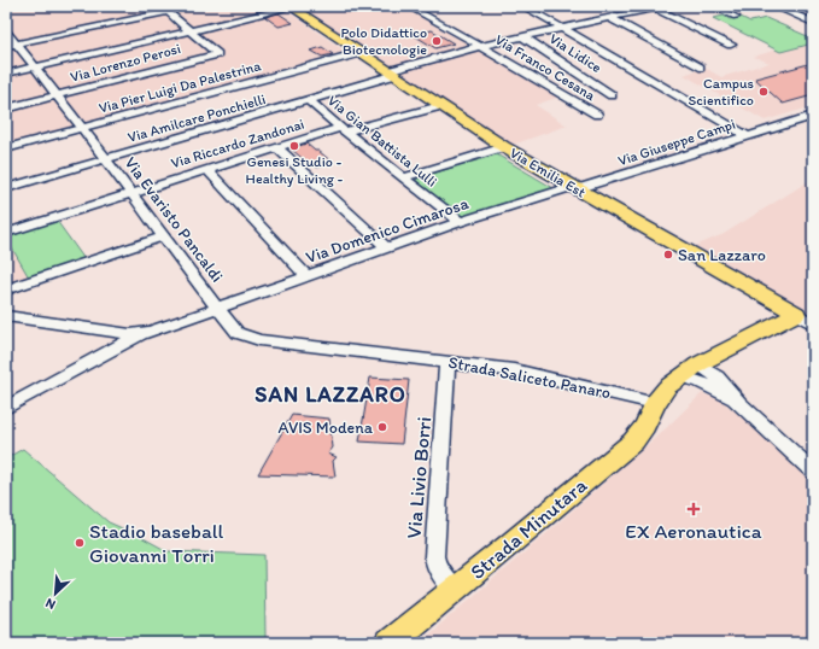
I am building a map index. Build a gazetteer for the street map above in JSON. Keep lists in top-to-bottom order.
{
  "streets": {
    "main road": ["Via Emilia Est", "Strada Minutara"],
    "street": [
      "Via Lidice",
      "Via Lorenzo Perosi",
      "Via Franco Cesana",
      "Via Pier Luigi Da Palestrina",
      "Via Amilcare Ponchielli",
      "Via Gian Battista Lulli",
      "Via Giuseppe Campi",
      "Via Riccardo Zandonai",
      "Via Evaristo Pancaldi",
      "Via Domenico Cimarosa",
      "Strada Saliceto Panaro",
      "Via Livio Borri"
    ]
  },
  "crossings": [
    ["Via Lidice", "Via Amilcare Ponchielli"],
    ["Via Lorenzo Perosi", "Via Evaristo Pancaldi"],
    ["Via Franco Cesana", "Via Amilcare Ponchielli"],
    ["Via Pier Luigi Da Palestrina", "Via Emilia Est"],
    ["Via Pier Luigi Da Palestrina", "Via Evaristo Pancaldi"],
    ["Via Amilcare Ponchielli", "Via Gian Battista Lulli"],
    ["Via Amilcare Ponchielli", "Via Emilia Est"],
    ["Via Amilcare Ponchielli", "Via Evaristo Pancaldi"],
    ["Via Gian Battista Lulli", "Via Riccardo Zandonai"],
    ["Via Gian Battista Lulli", "Via Domenico Cimarosa"],
    ["Via Giuseppe Campi", "Via Emilia Est"],
    ["Via Giuseppe Campi", "Via Domenico Cimarosa"],
    ["Via Riccardo Zandonai", "Via Emilia Est"],
    ["Via Riccardo Zandonai", "Via Evaristo Pancaldi"],
    ["Via Emilia Est", "Via Domenico Cimarosa"],
    ["Via Evaristo Pancaldi", "Via Domenico Cimarosa"],
    ["Via Evaristo Pancaldi", "Strada Saliceto Panaro"],
    ["Strada Saliceto Panaro", "Via Livio Borri"],
    ["Strada Saliceto Panaro", "Strada Minutara"],
    ["Via Livio Borri", "Strada Minutara"]
  ],
  "districts": ["SAN LAZZARO"],
  "places": {
    "other": [
      "Polo Didattico Biotecnologie",
      "Campus Scientifico",
      "Genesi Studio - Healthy Living -",
      "San Lazzaro",
      "AVIS Modena",
      "Stadio baseball Giovanni Torri"
    ],
    "health": ["EX Aeronautica"]
  },
  "north": "bottom left"
}
